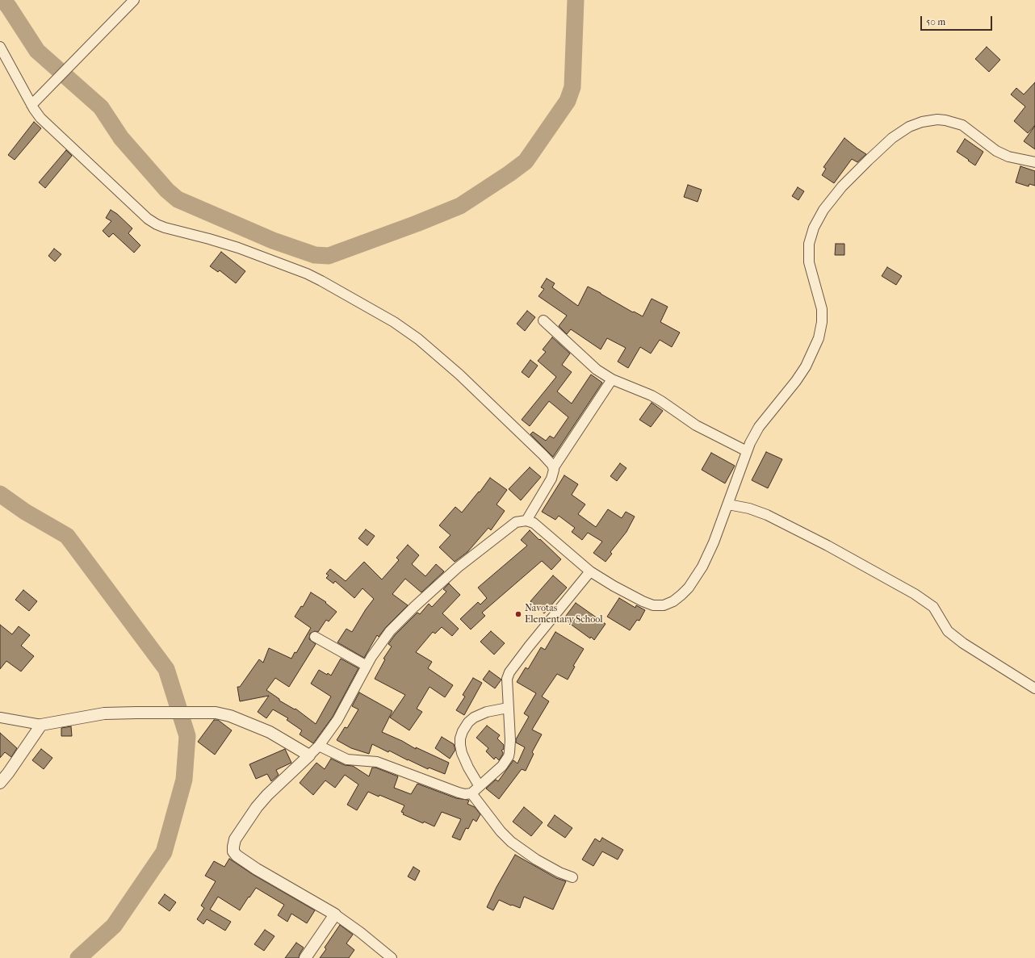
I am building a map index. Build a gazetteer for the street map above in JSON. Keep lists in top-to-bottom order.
{
  "places": ["Navotas Elementary School"],
  "scale_bar": "50 m"
}
